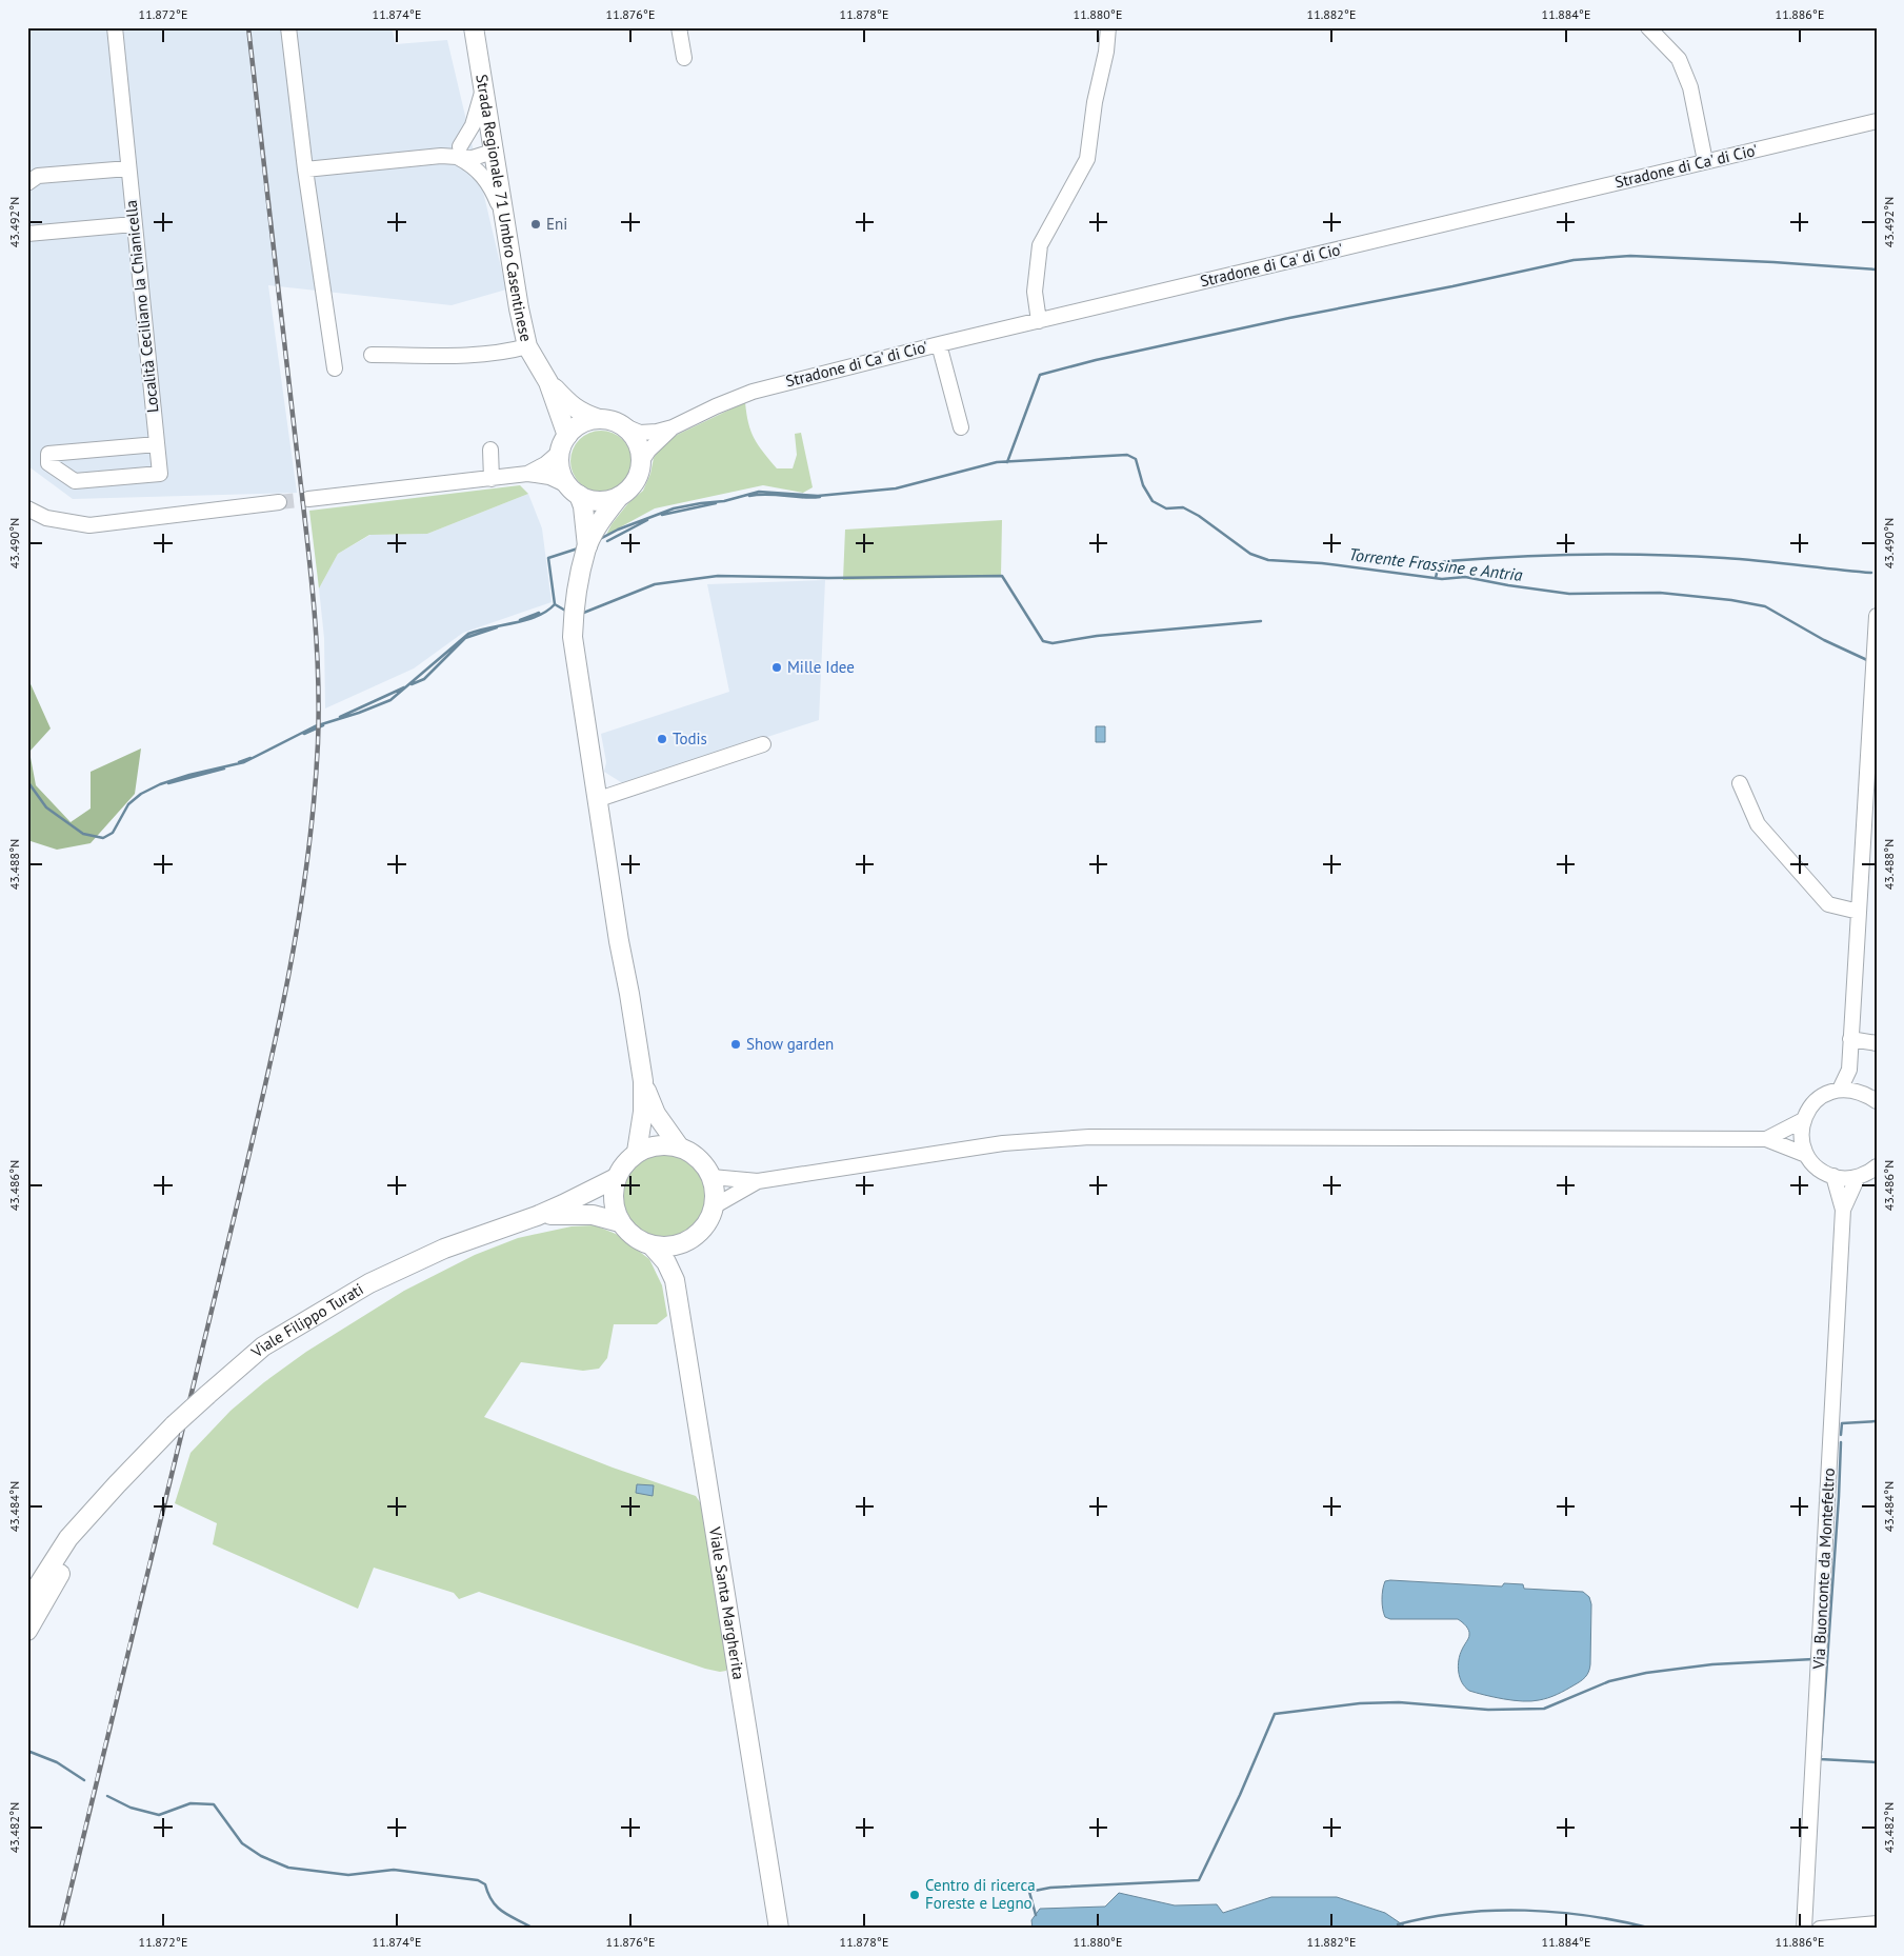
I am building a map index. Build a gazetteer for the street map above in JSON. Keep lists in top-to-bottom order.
{
  "streets": {
    "main road": ["Strada Regionale 71 Umbro Casentinese", "Viale Filippo Turati", "Viale Santa Margherita"],
    "street": ["Stradone di Ca' di Cio'", "Località Ceciliano la Chianicella", "Via Buonconte da Montefeltro"]
  },
  "crossings": [
    ["Viale Filippo Turati", "Viale Santa Margherita"]
  ],
  "water": ["Torrente Frassine e Antria"],
  "places": [
    "Eni",
    "Mille Idee",
    "Todis",
    "Show garden",
    "Centro di ricerca Foreste e Legno"
  ],
  "coordinates": [
    "11.872°E",
    "11.874°E",
    "11.876°E",
    "11.878°E",
    "11.880°E",
    "11.882°E",
    "11.884°E",
    "11.886°E",
    "43.492°N",
    "43.490°N",
    "43.488°N",
    "43.486°N",
    "43.484°N",
    "43.482°N"
  ]
}
